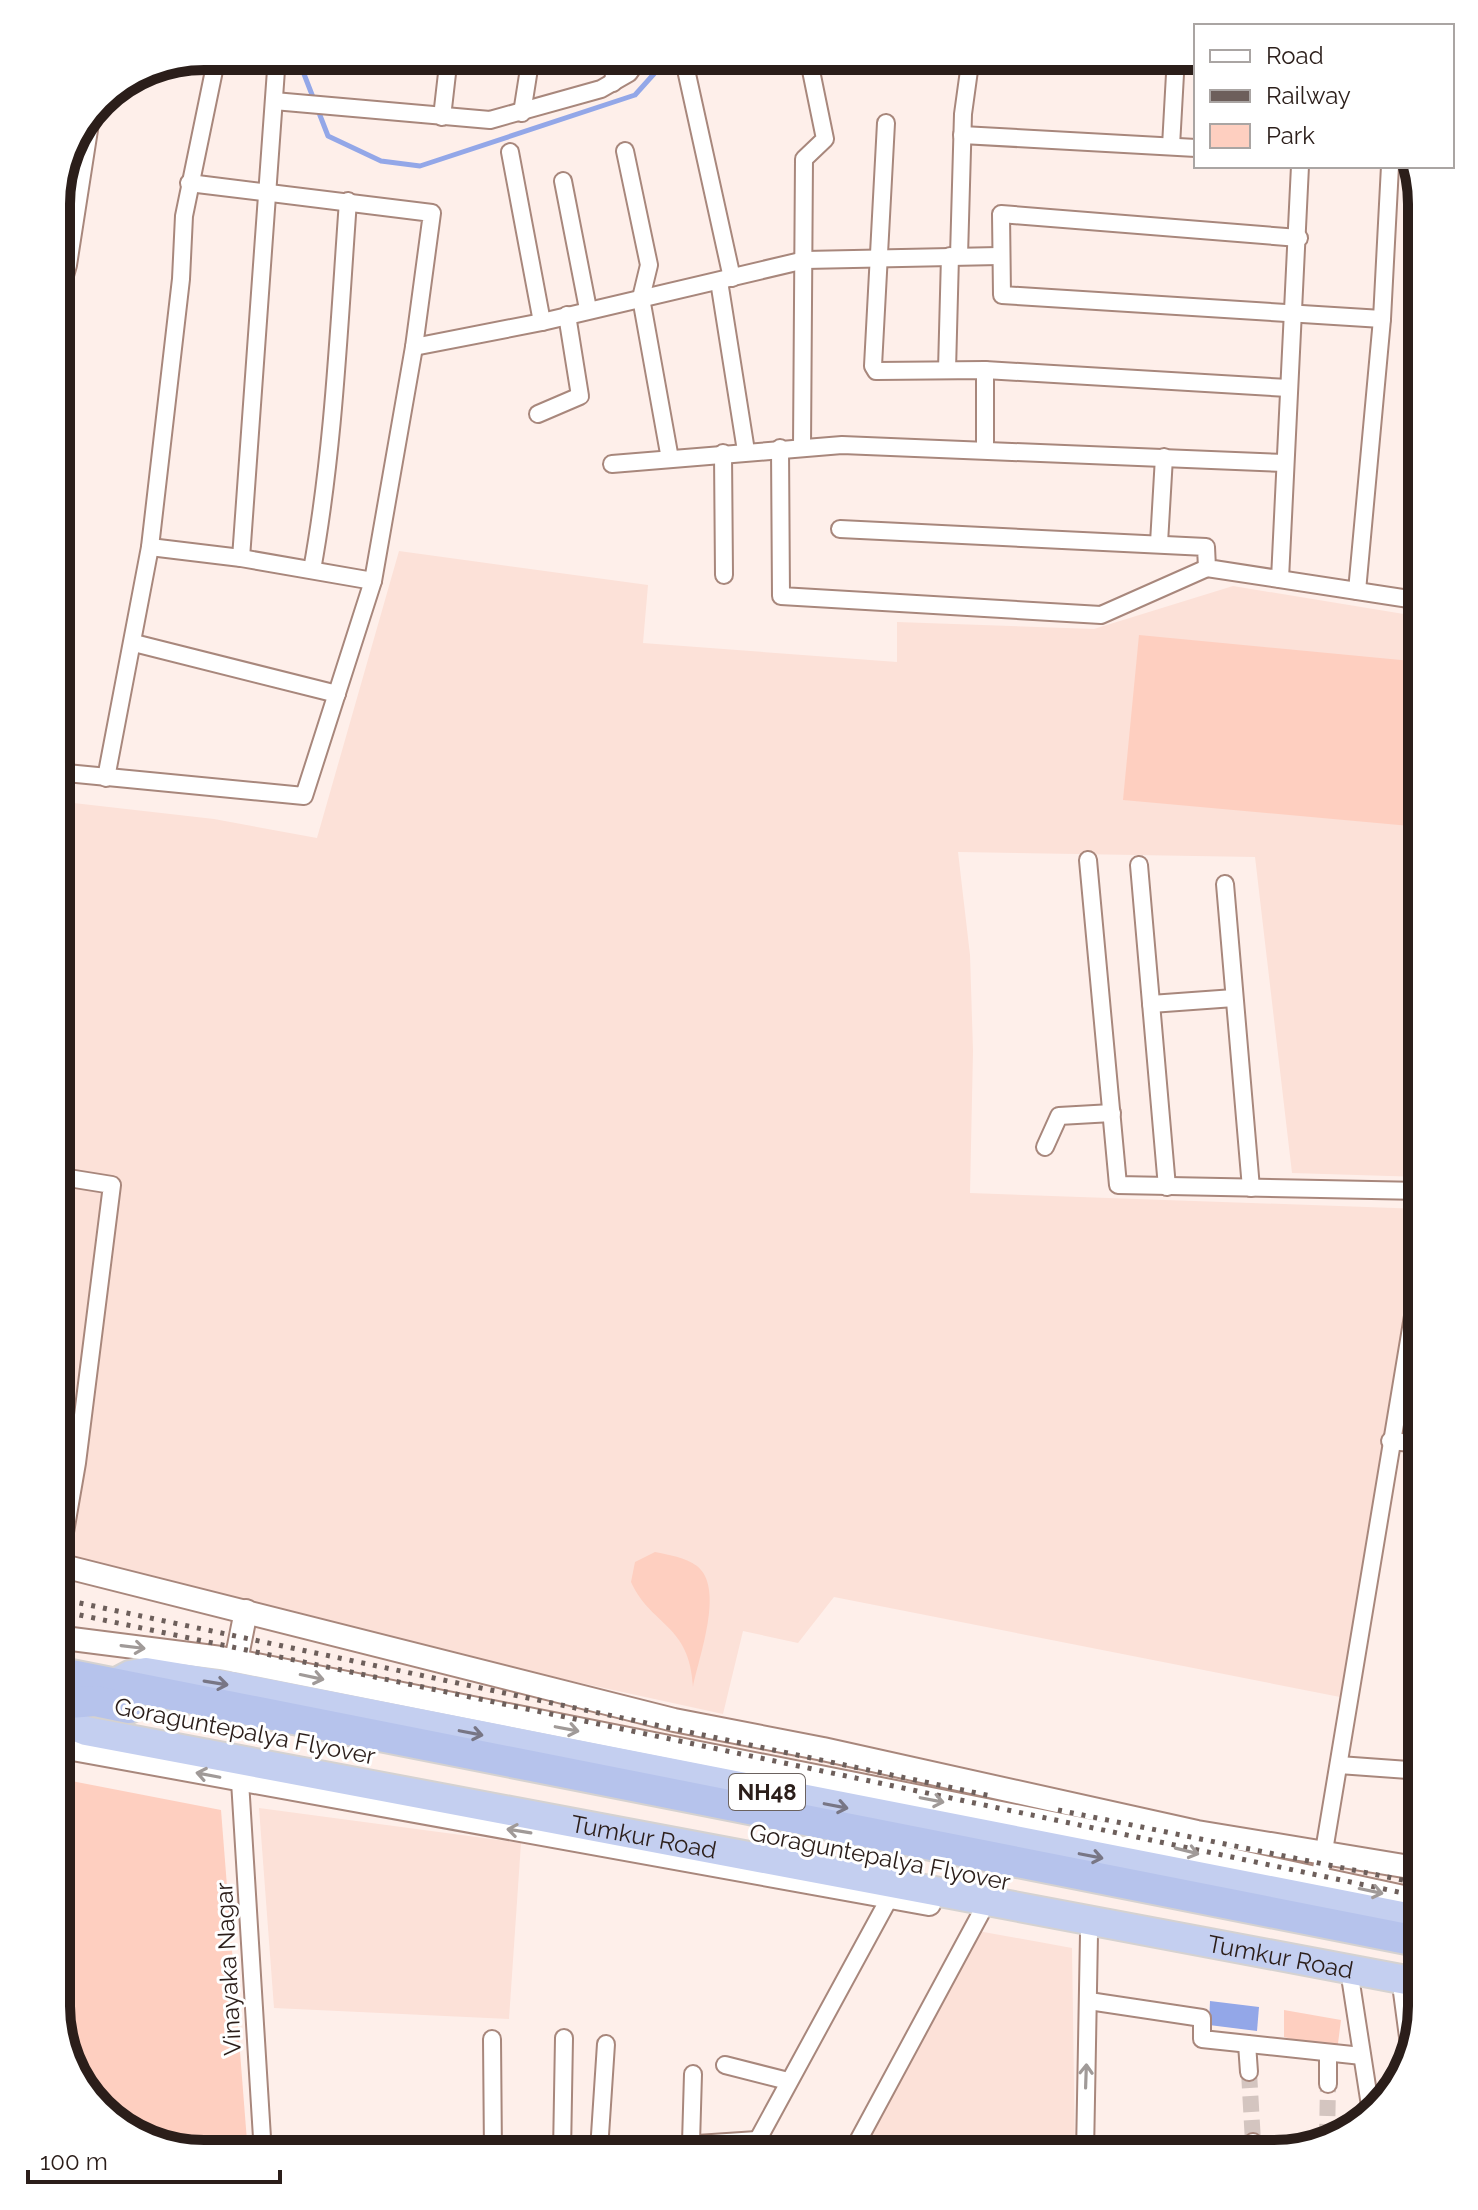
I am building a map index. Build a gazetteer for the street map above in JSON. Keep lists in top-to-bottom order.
{
  "streets": {
    "highway": ["Goraguntepalya Flyover", "NH48", "Tumkur Road"],
    "street": ["Vinayaka Nagar"]
  },
  "crossings": [
    ["Goraguntepalya Flyover", "NH48"]
  ],
  "legend": ["Road", "Railway", "Park"],
  "scale_bar": "100 m"
}
